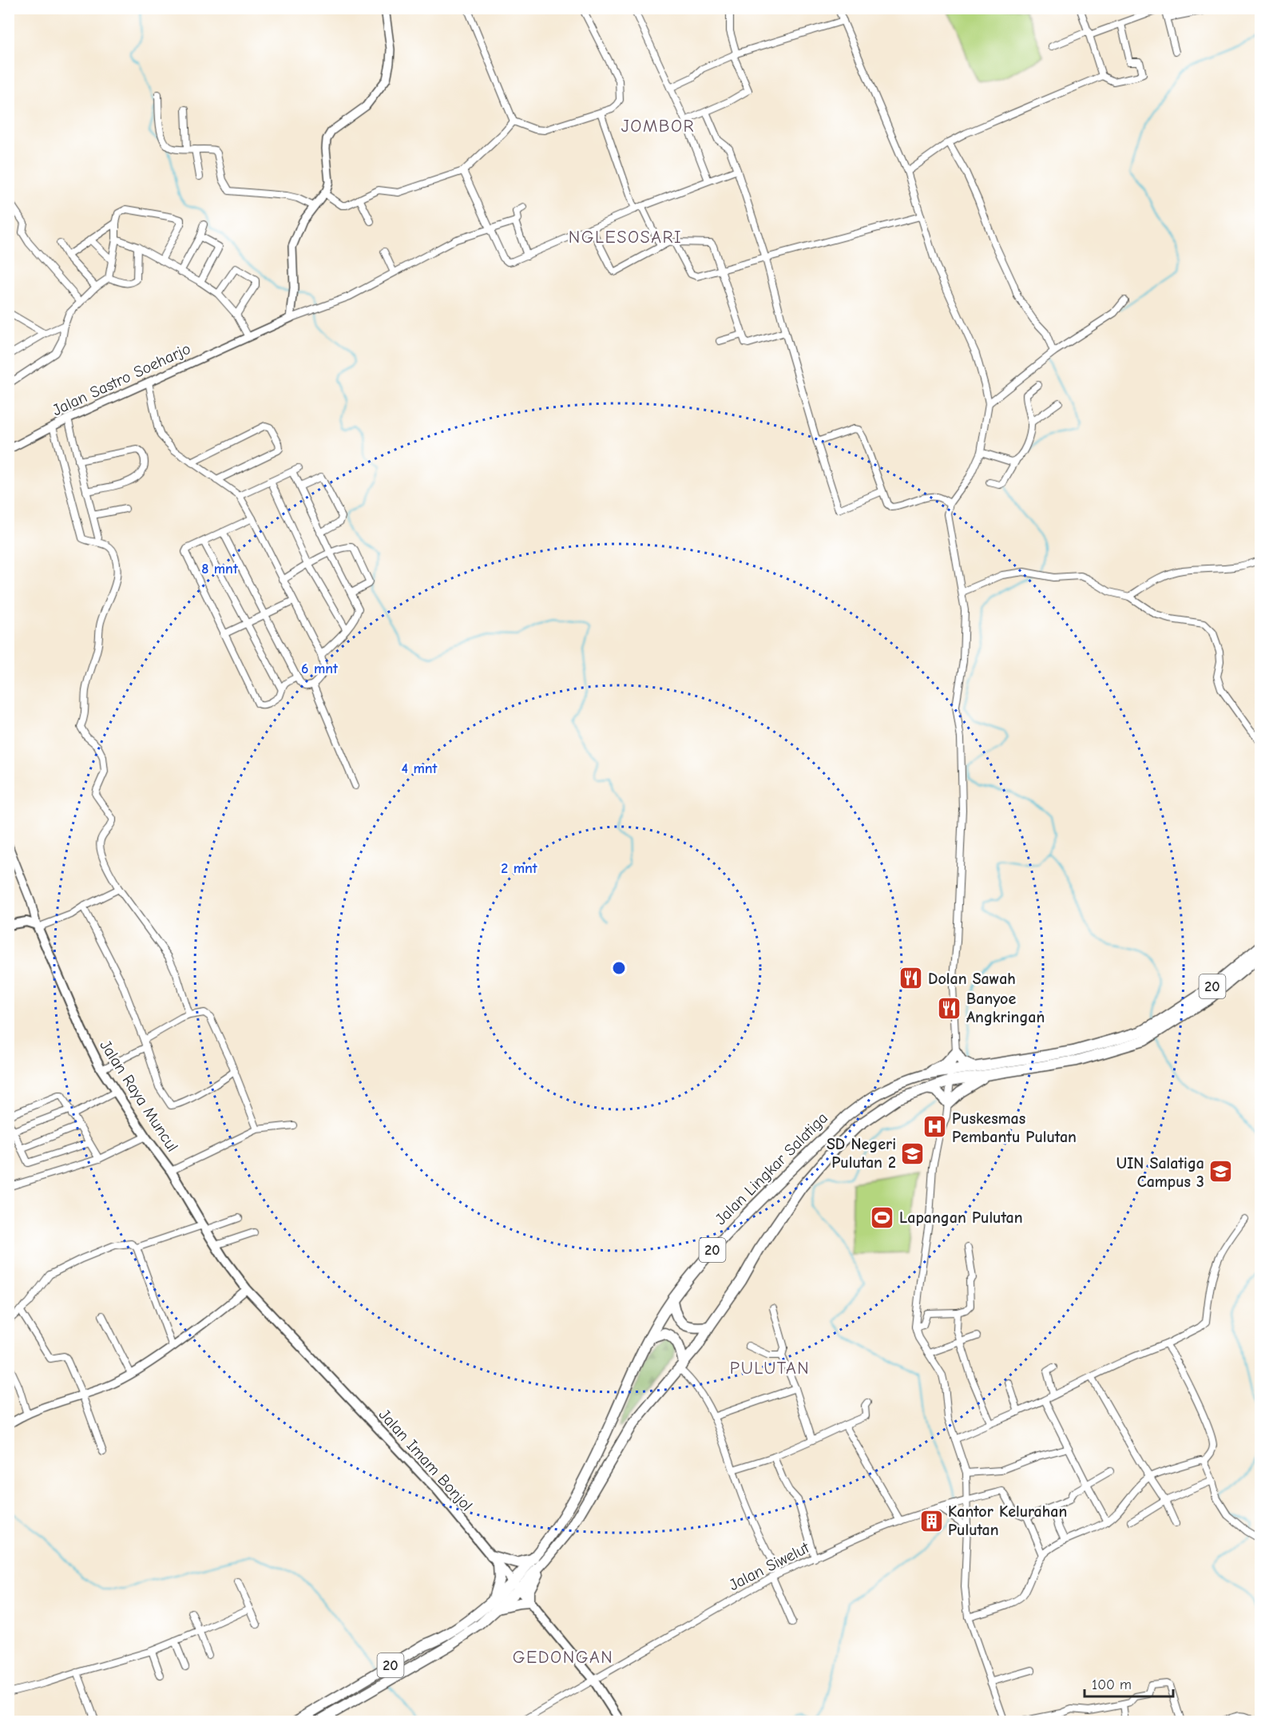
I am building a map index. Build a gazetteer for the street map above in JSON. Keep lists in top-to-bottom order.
{
  "streets": {
    "highway": ["20", "Jalan Lingkar Salatiga"],
    "main road": ["Jalan Raya Muncul", "Jalan Imam Bonjol"],
    "street": ["Jalan Sastro Soeharjo", "Jalan Siwelut"]
  },
  "crossings": [
    ["Jalan Raya Muncul", "Jalan Imam Bonjol"],
    ["Jalan Lingkar Salatiga", "Jalan Imam Bonjol"],
    ["Jalan Imam Bonjol", "Jalan Siwelut"]
  ],
  "districts": [
    "JOMBOR",
    "NGLESOSARI",
    "PULUTAN",
    "GEDONGAN"
  ],
  "places": {
    "restaurant": ["Dolan Sawah", "Banyoe Angkringan"],
    "hospital": ["Puskesmas Pembantu Pulutan"],
    "school or university": ["SD Negeri Pulutan 2", "UIN Salatiga Campus 3"],
    "sports": ["Lapangan Pulutan"],
    "building": ["Kantor Kelurahan Pulutan"]
  },
  "scale_bar": "100 m",
  "rings": [
    "8 mnt",
    "6 mnt",
    "4 mnt",
    "2 mnt"
  ]
}
